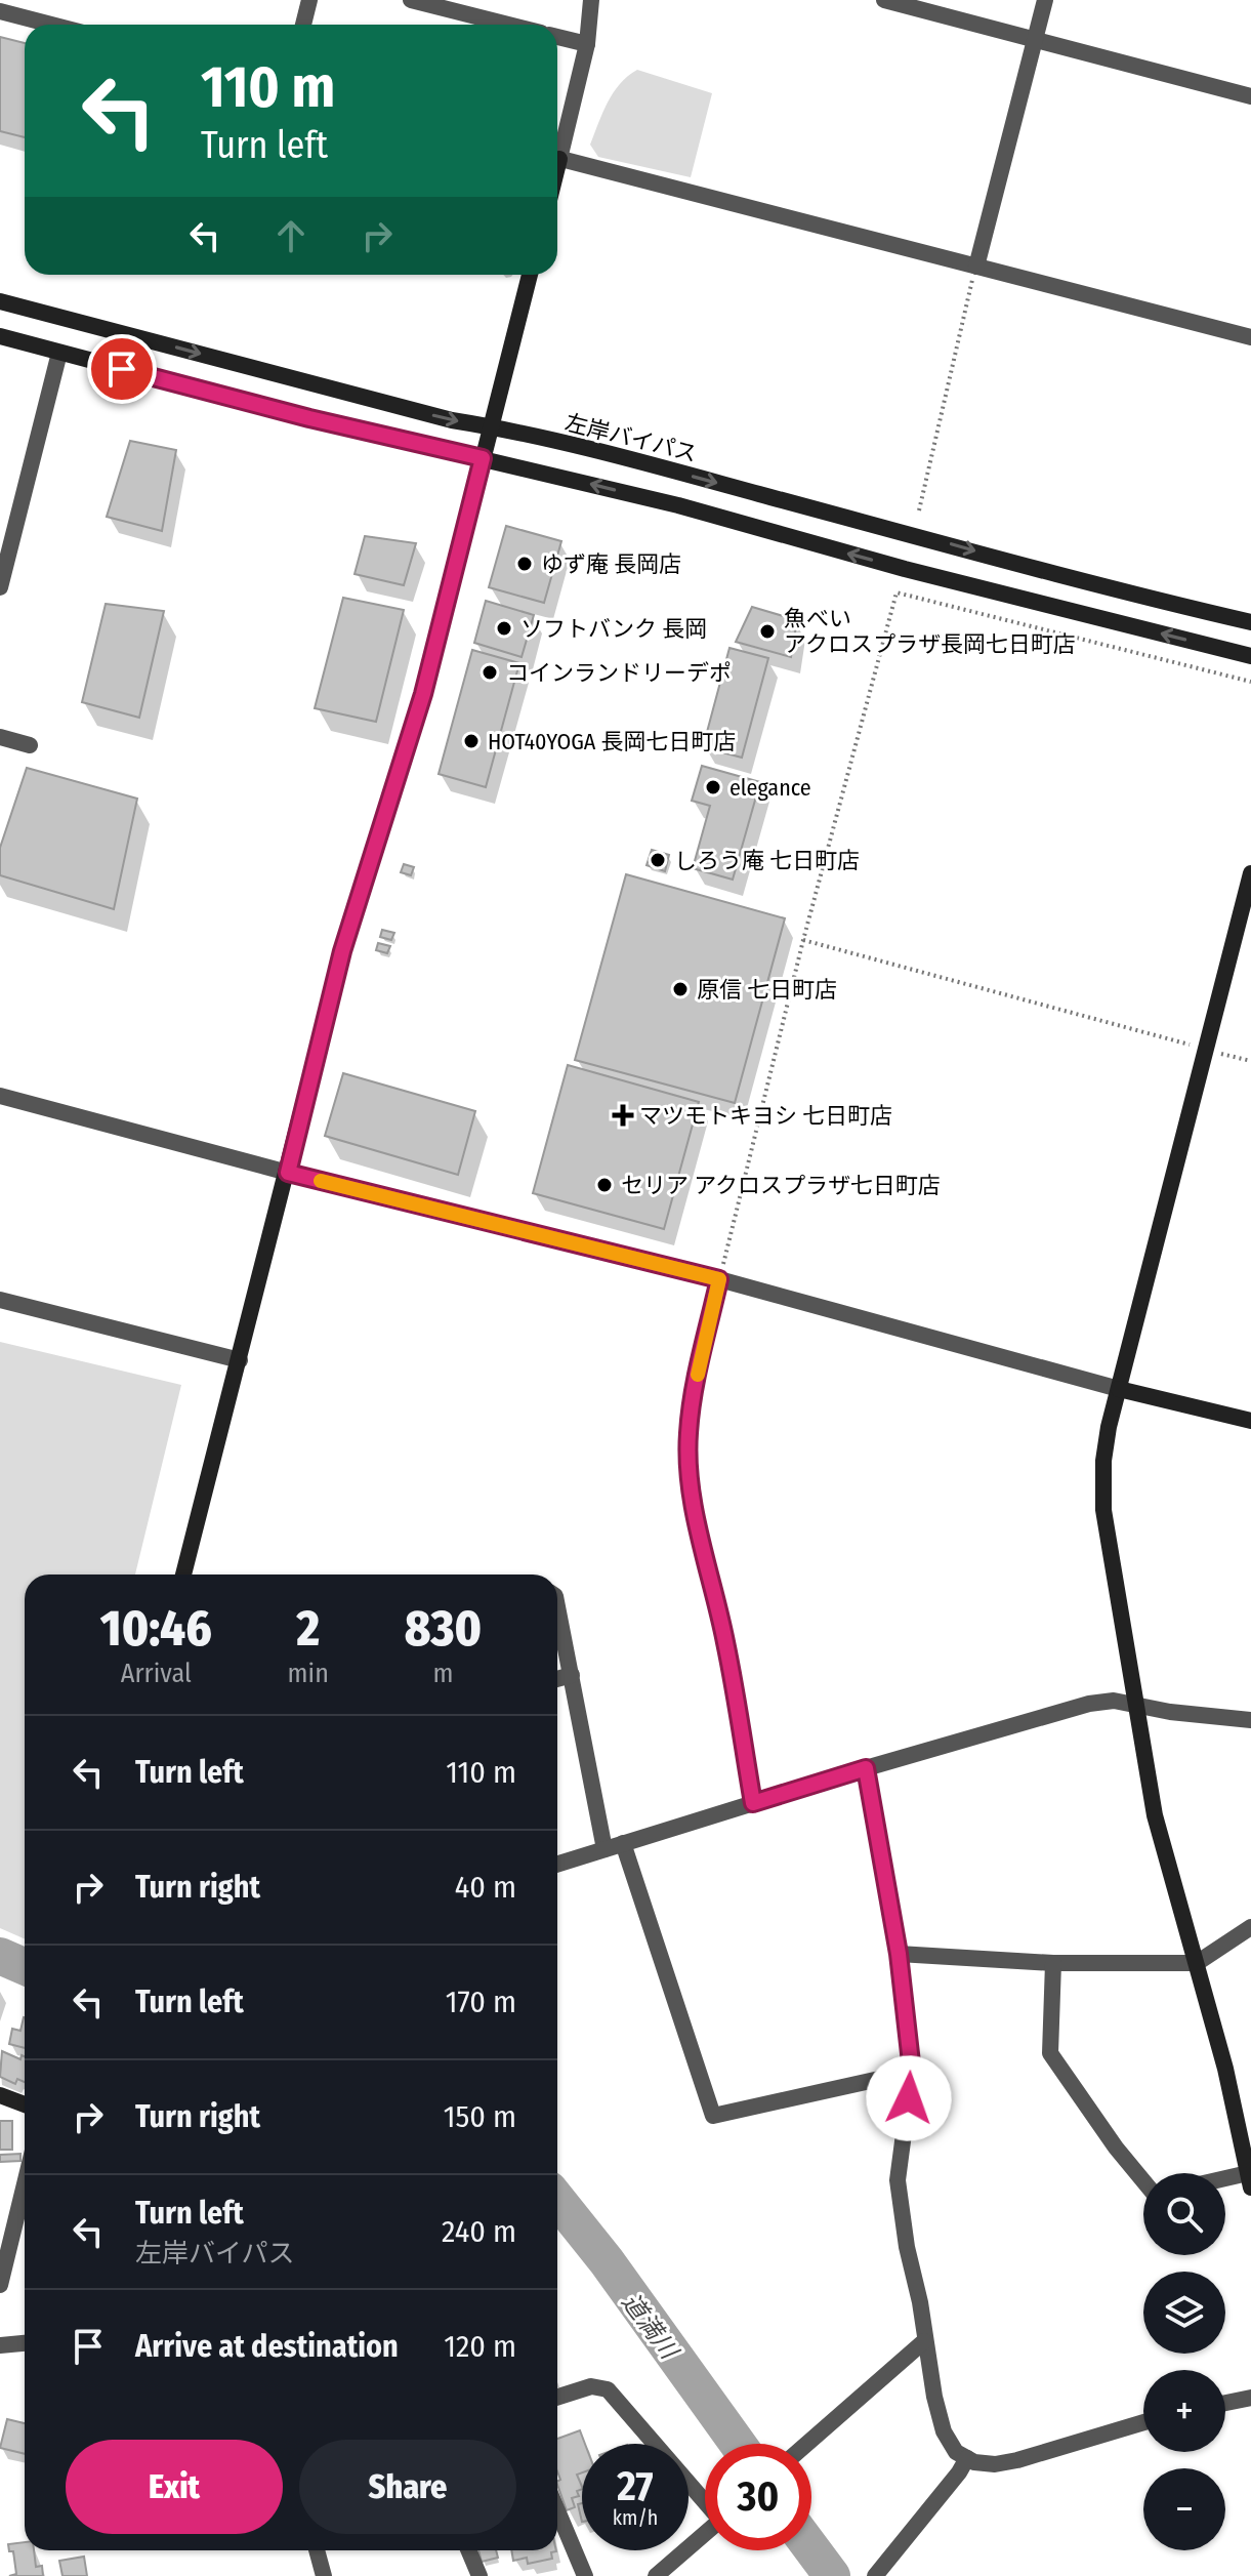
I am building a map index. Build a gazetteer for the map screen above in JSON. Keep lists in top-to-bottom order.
{
  "streets": {
    "street": ["左岸バイパス"]
  },
  "water": ["道満川"],
  "places": {
    "other": [
      "ゆず庵 長岡店",
      "ソフトバンク 長岡",
      "魚べい アクロスプラザ長岡七日町店",
      "コインランドリーデポ",
      "HOT40YOGA 長岡七日町店",
      "elegance",
      "しろう庵 七日町店",
      "原信 七日町店",
      "セリア アクロスプラザ七日町店"
    ],
    "health": ["マツモトキヨシ 七日町店"]
  },
  "page": {
    "turn": ["110 m", "Turn left"],
    "eta": [
      "10:46",
      "Arrival",
      "2",
      "min",
      "830",
      "m"
    ],
    "list": [
      {
        "name": "Turn left",
        "value": "110 m"
      },
      {
        "name": "Turn right",
        "value": "40 m"
      },
      {
        "name": "Turn left",
        "value": "170 m"
      },
      {
        "name": "Turn right",
        "value": "150 m"
      },
      {
        "name": "Turn left",
        "note": "左岸バイパス",
        "value": "240 m"
      },
      {
        "name": "Arrive at destination",
        "value": "120 m"
      }
    ],
    "map_buttons": ["+", "−"],
    "buttons": ["Exit", "Share"],
    "speed": "27 km/h",
    "limit": "30"
  }
}
